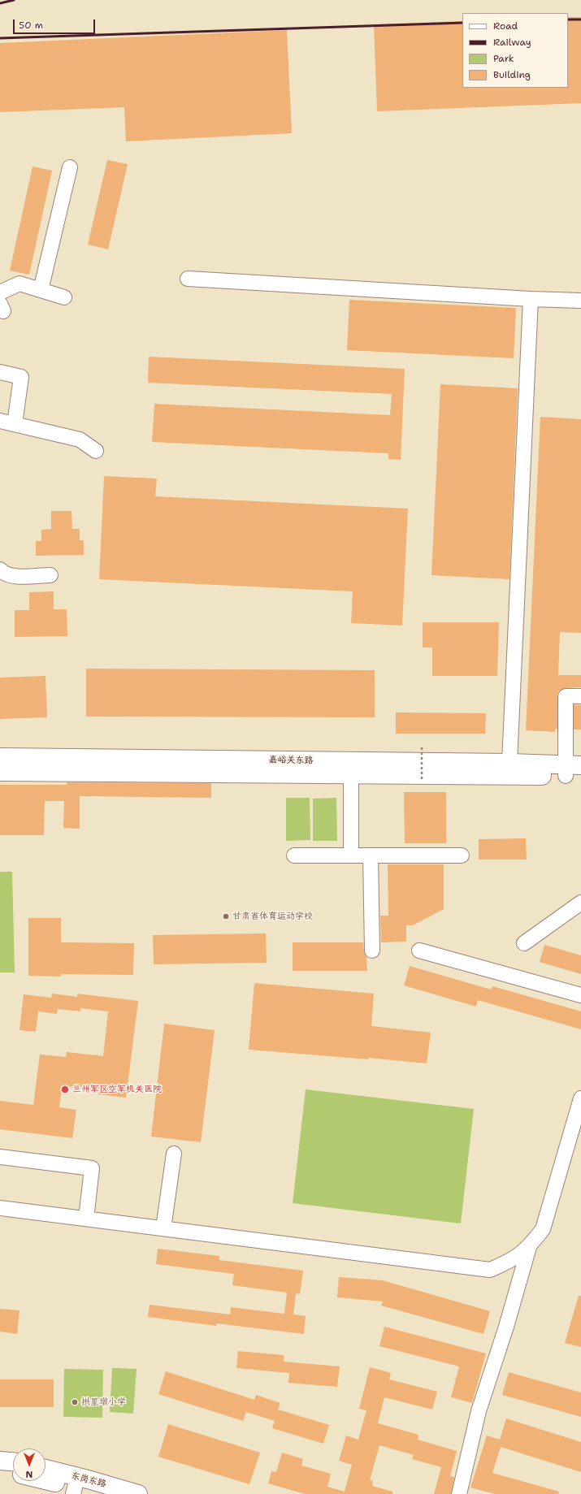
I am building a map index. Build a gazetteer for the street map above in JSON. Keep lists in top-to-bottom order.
{
  "streets": {
    "main road": ["嘉峪关东路", "东岗东路"]
  },
  "places": ["甘肃省体育运动学校", "兰州军区空军机关医院", "拱星墩小学"],
  "legend": [
    "Road",
    "Railway",
    "Park",
    "Building"
  ],
  "scale_bar": "50 m",
  "north": "bottom"
}
